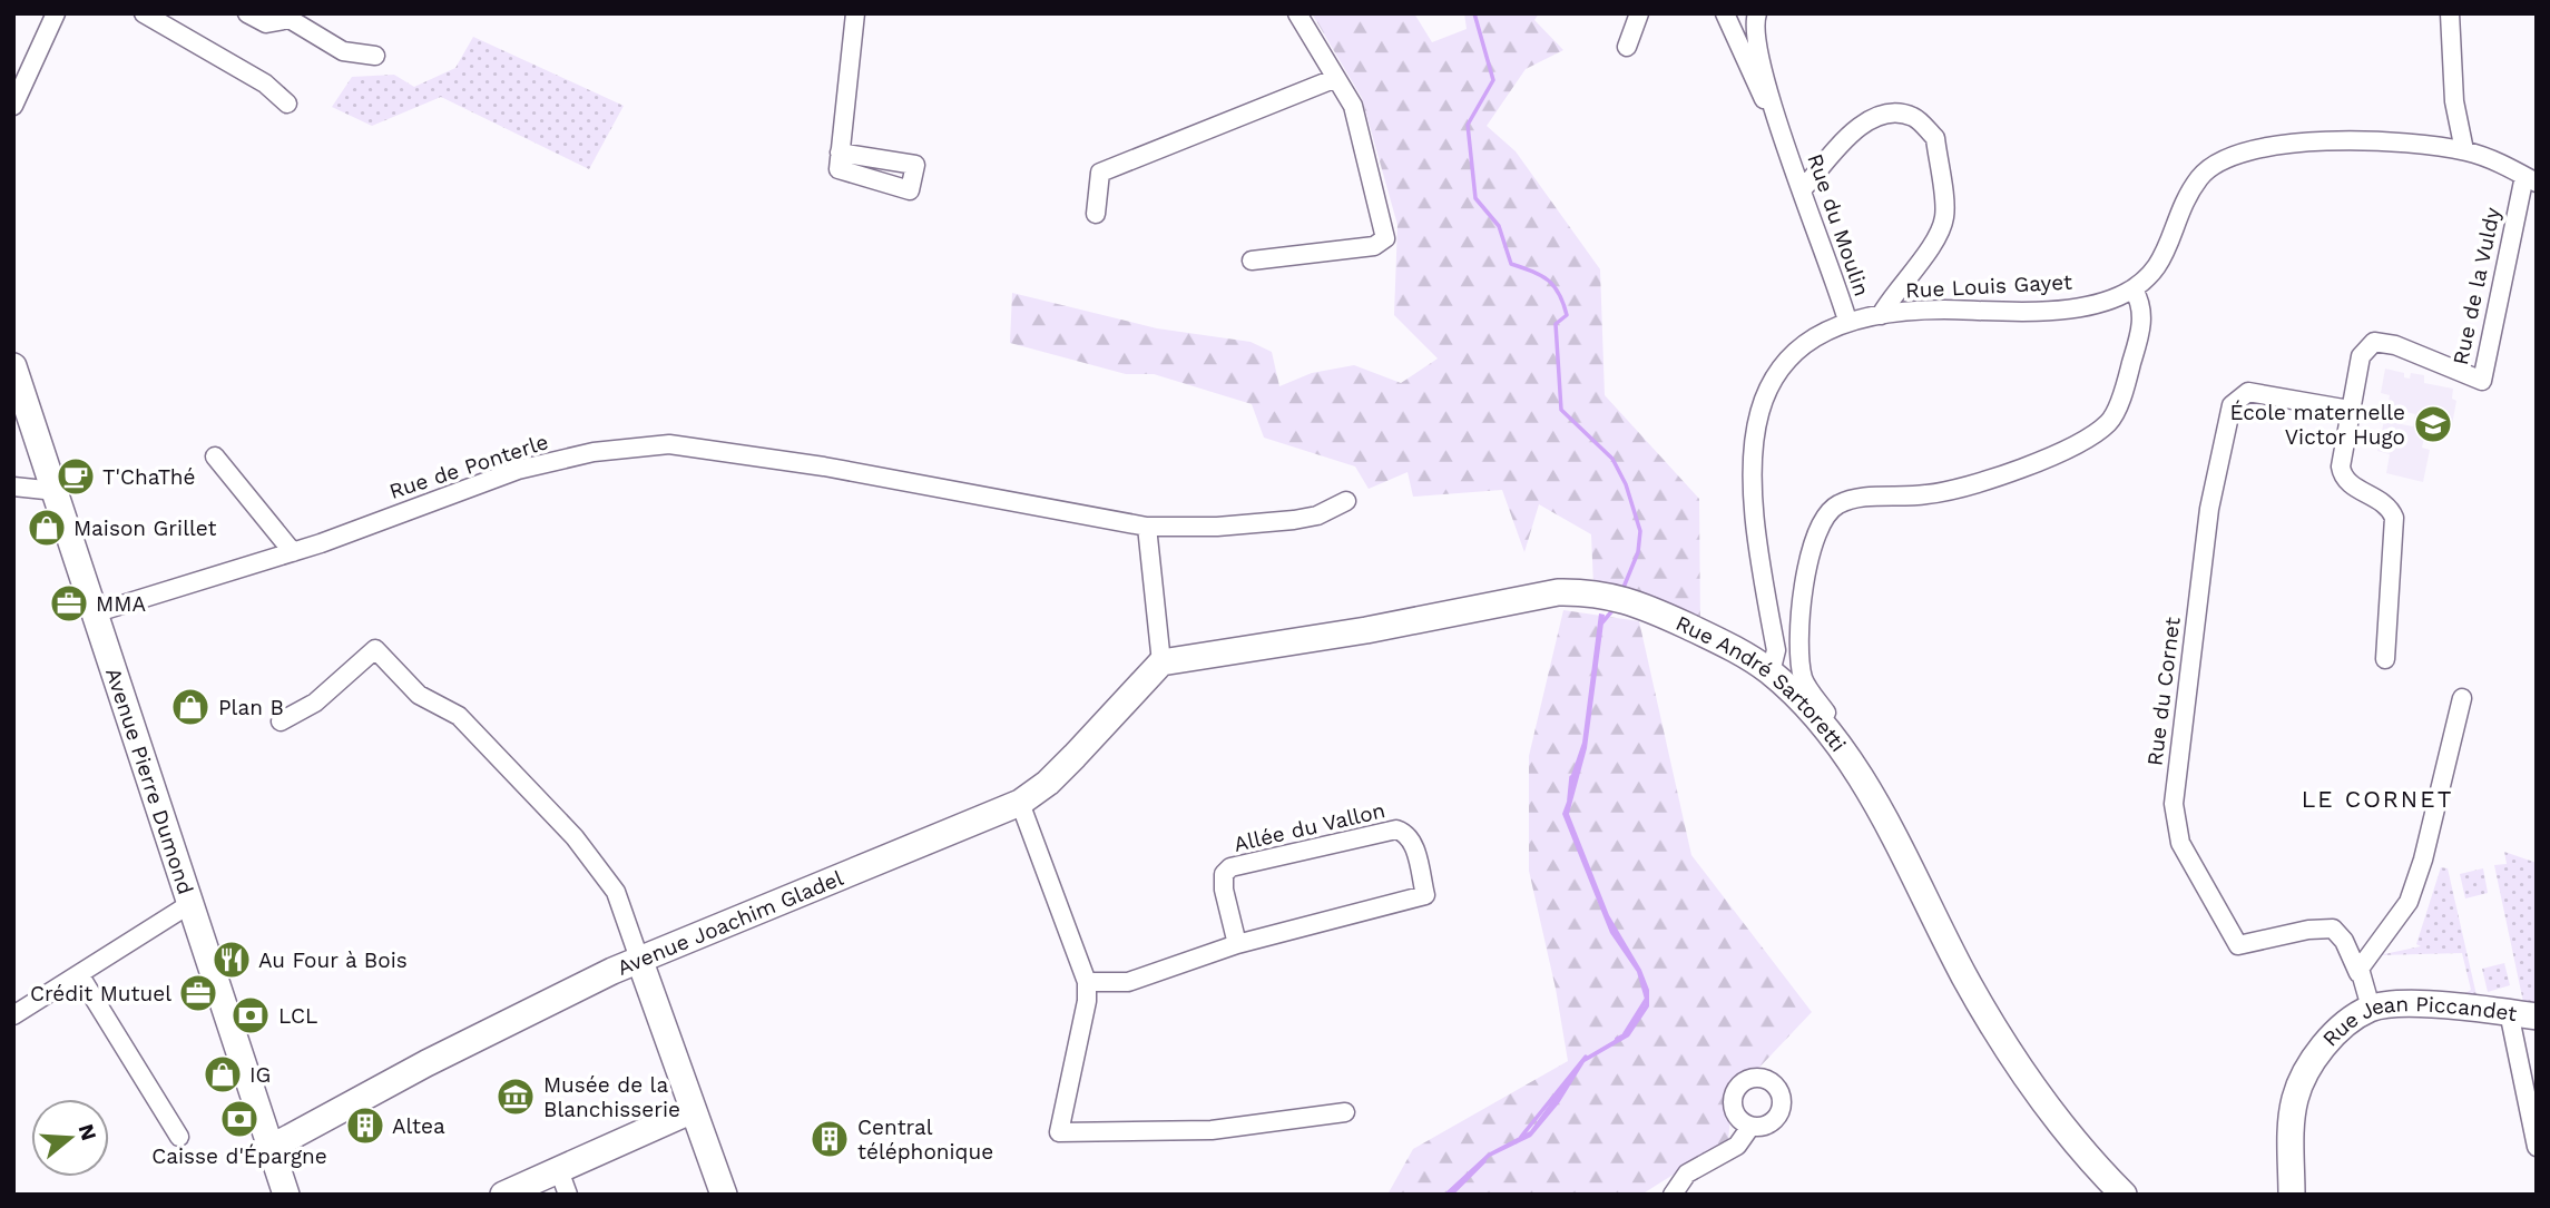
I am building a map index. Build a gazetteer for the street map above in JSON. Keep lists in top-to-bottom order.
{
  "streets": {
    "street": [
      "Rue du Moulin",
      "Rue Louis Gayet",
      "Rue de la Vuldy",
      "Rue de Ponterle",
      "Rue André Sartoretti",
      "Rue du Cornet",
      "Avenue Pierre Dumond",
      "Allée du Vallon",
      "Avenue Joachim Gladel",
      "Rue Jean Piccandet"
    ]
  },
  "crossings": [
    ["Rue du Moulin", "Rue Louis Gayet"],
    ["Rue Louis Gayet", "Rue de la Vuldy"],
    ["Rue Louis Gayet", "Rue André Sartoretti"],
    ["Rue de la Vuldy", "Rue du Cornet"],
    ["Rue de Ponterle", "Avenue Pierre Dumond"],
    ["Rue André Sartoretti", "Avenue Joachim Gladel"],
    ["Avenue Pierre Dumond", "Avenue Joachim Gladel"]
  ],
  "districts": ["LE CORNET"],
  "places": {
    "school or university": ["École maternelle Victor Hugo"],
    "cafe": ["T'ChaThé"],
    "shop": ["Maison Grillet", "Plan B", "IG"],
    "office": ["MMA", "Crédit Mutuel"],
    "restaurant": ["Au Four à Bois"],
    "bank": ["LCL", "Caisse d'Épargne"],
    "museum": ["Musée de la Blanchisserie"],
    "building": ["Altea", "Central téléphonique"]
  },
  "north": "right"
}
